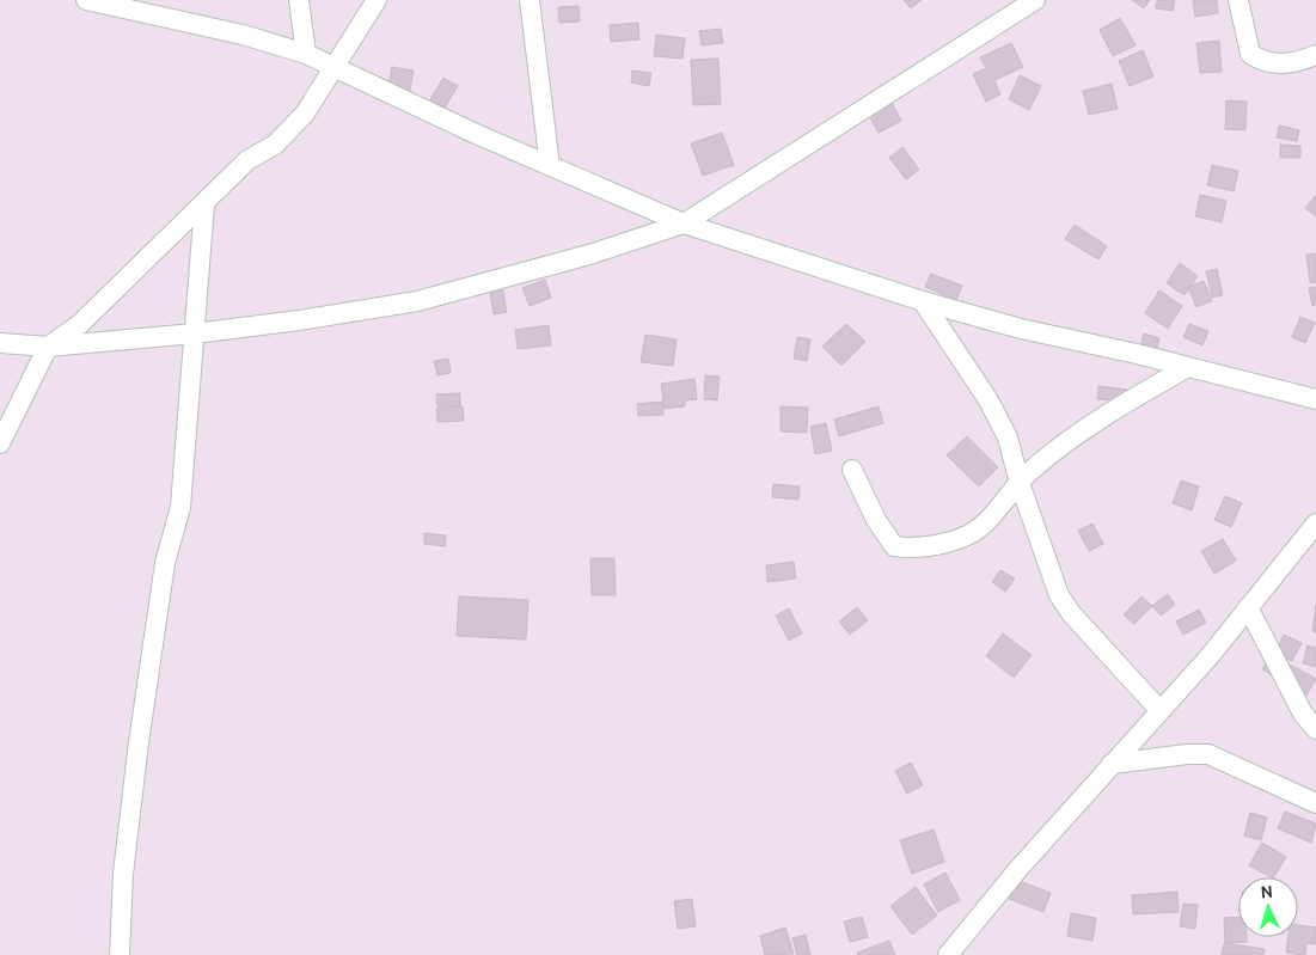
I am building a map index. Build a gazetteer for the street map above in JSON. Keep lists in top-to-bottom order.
{
  "north": "top"
}
